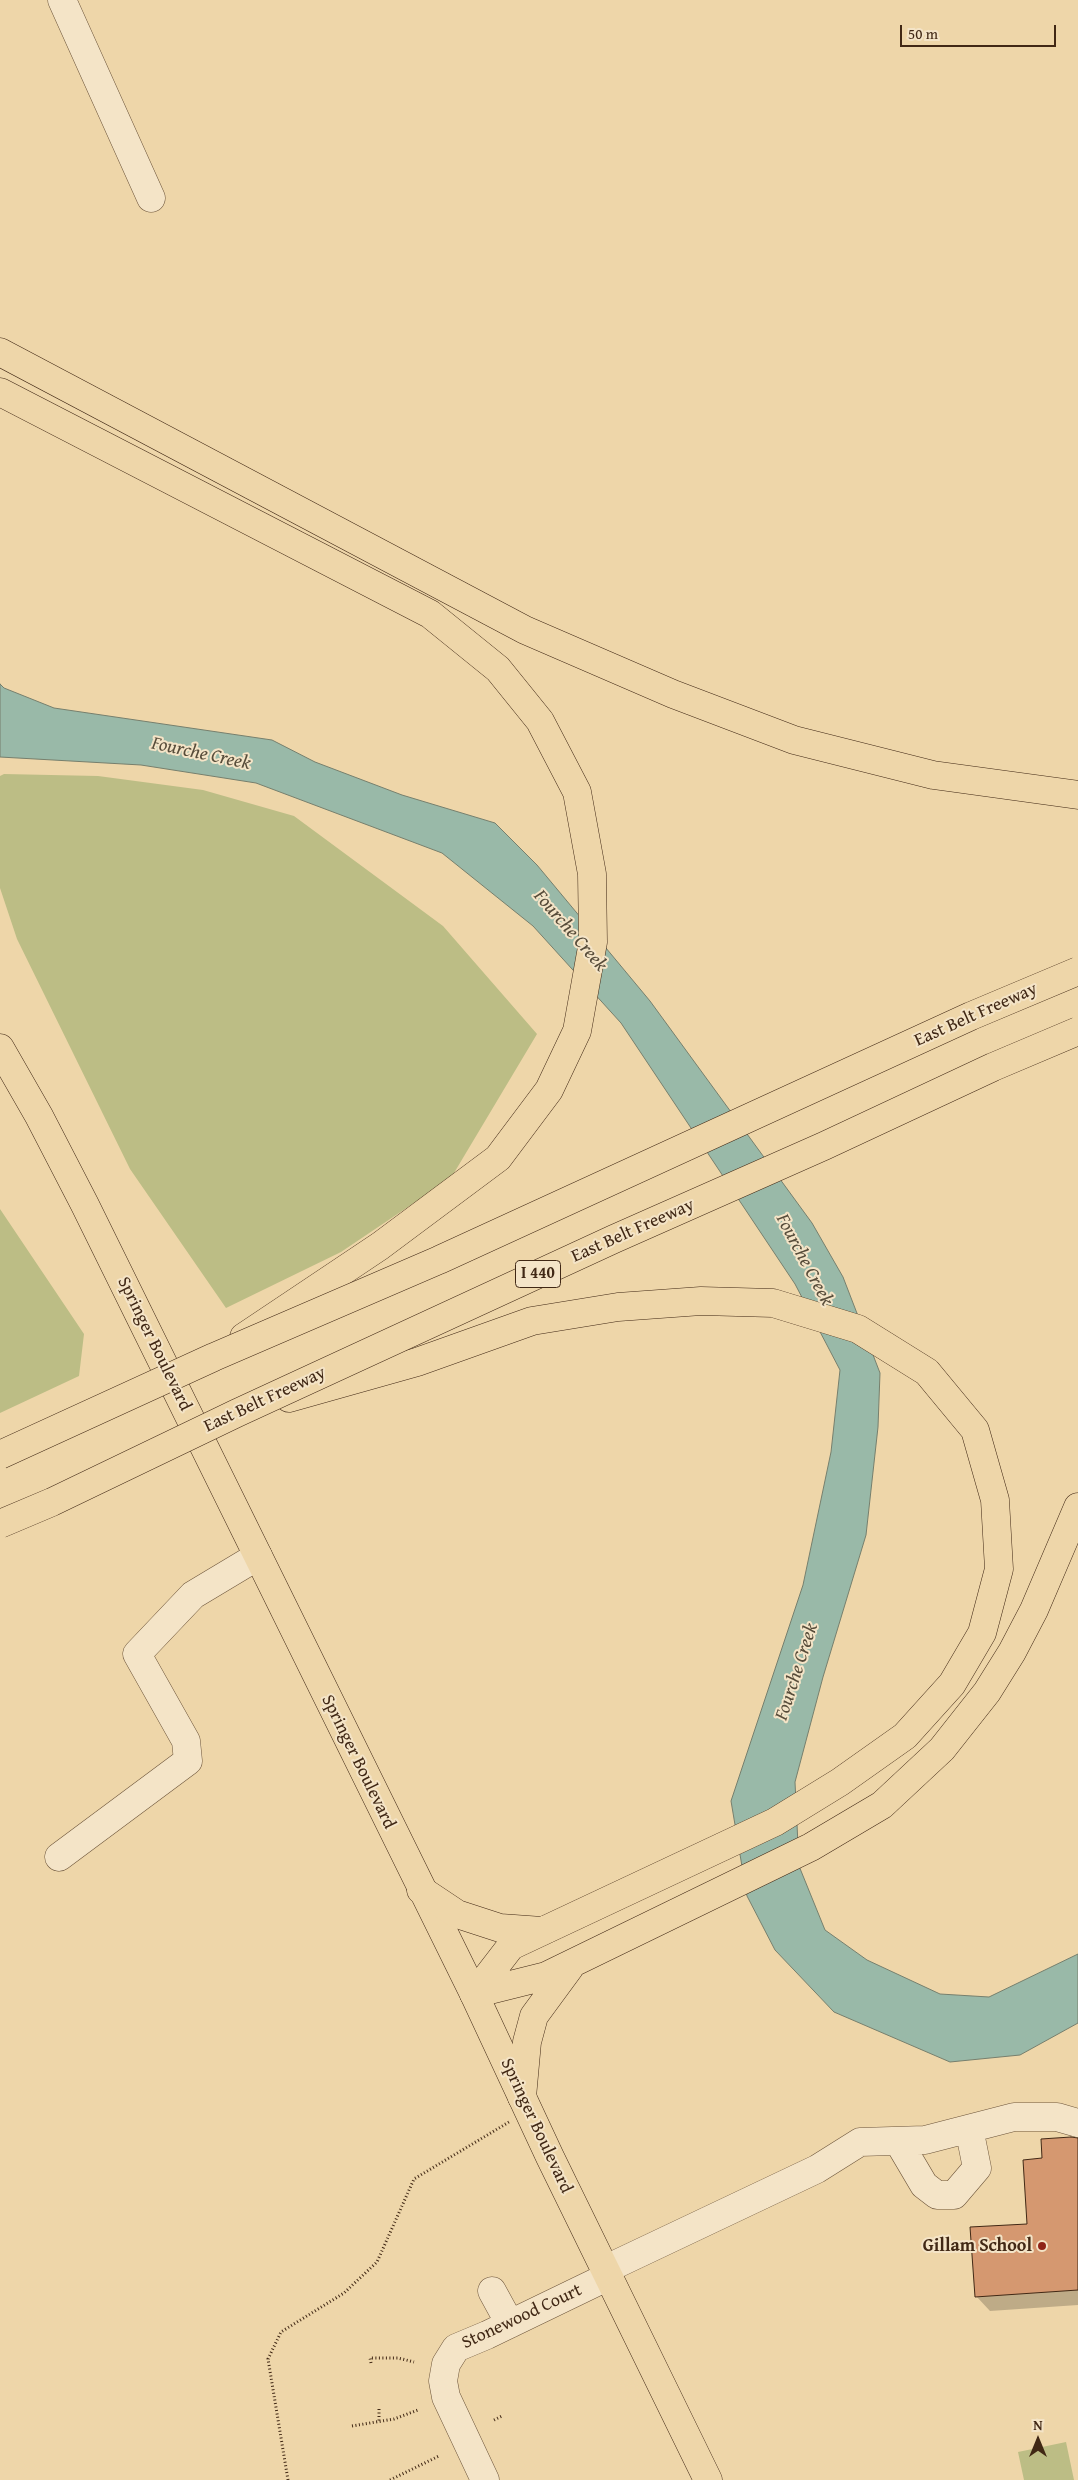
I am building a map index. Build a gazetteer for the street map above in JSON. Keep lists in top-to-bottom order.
{
  "streets": {
    "main road": ["East Belt Freeway", "I 440", "Springer Boulevard"],
    "street": ["Stonewood Court"]
  },
  "crossings": [
    ["Springer Boulevard", "Stonewood Court"]
  ],
  "water": ["Fourche Creek"],
  "places": ["Gillam School"],
  "scale_bar": "50 m",
  "north": "top"
}
